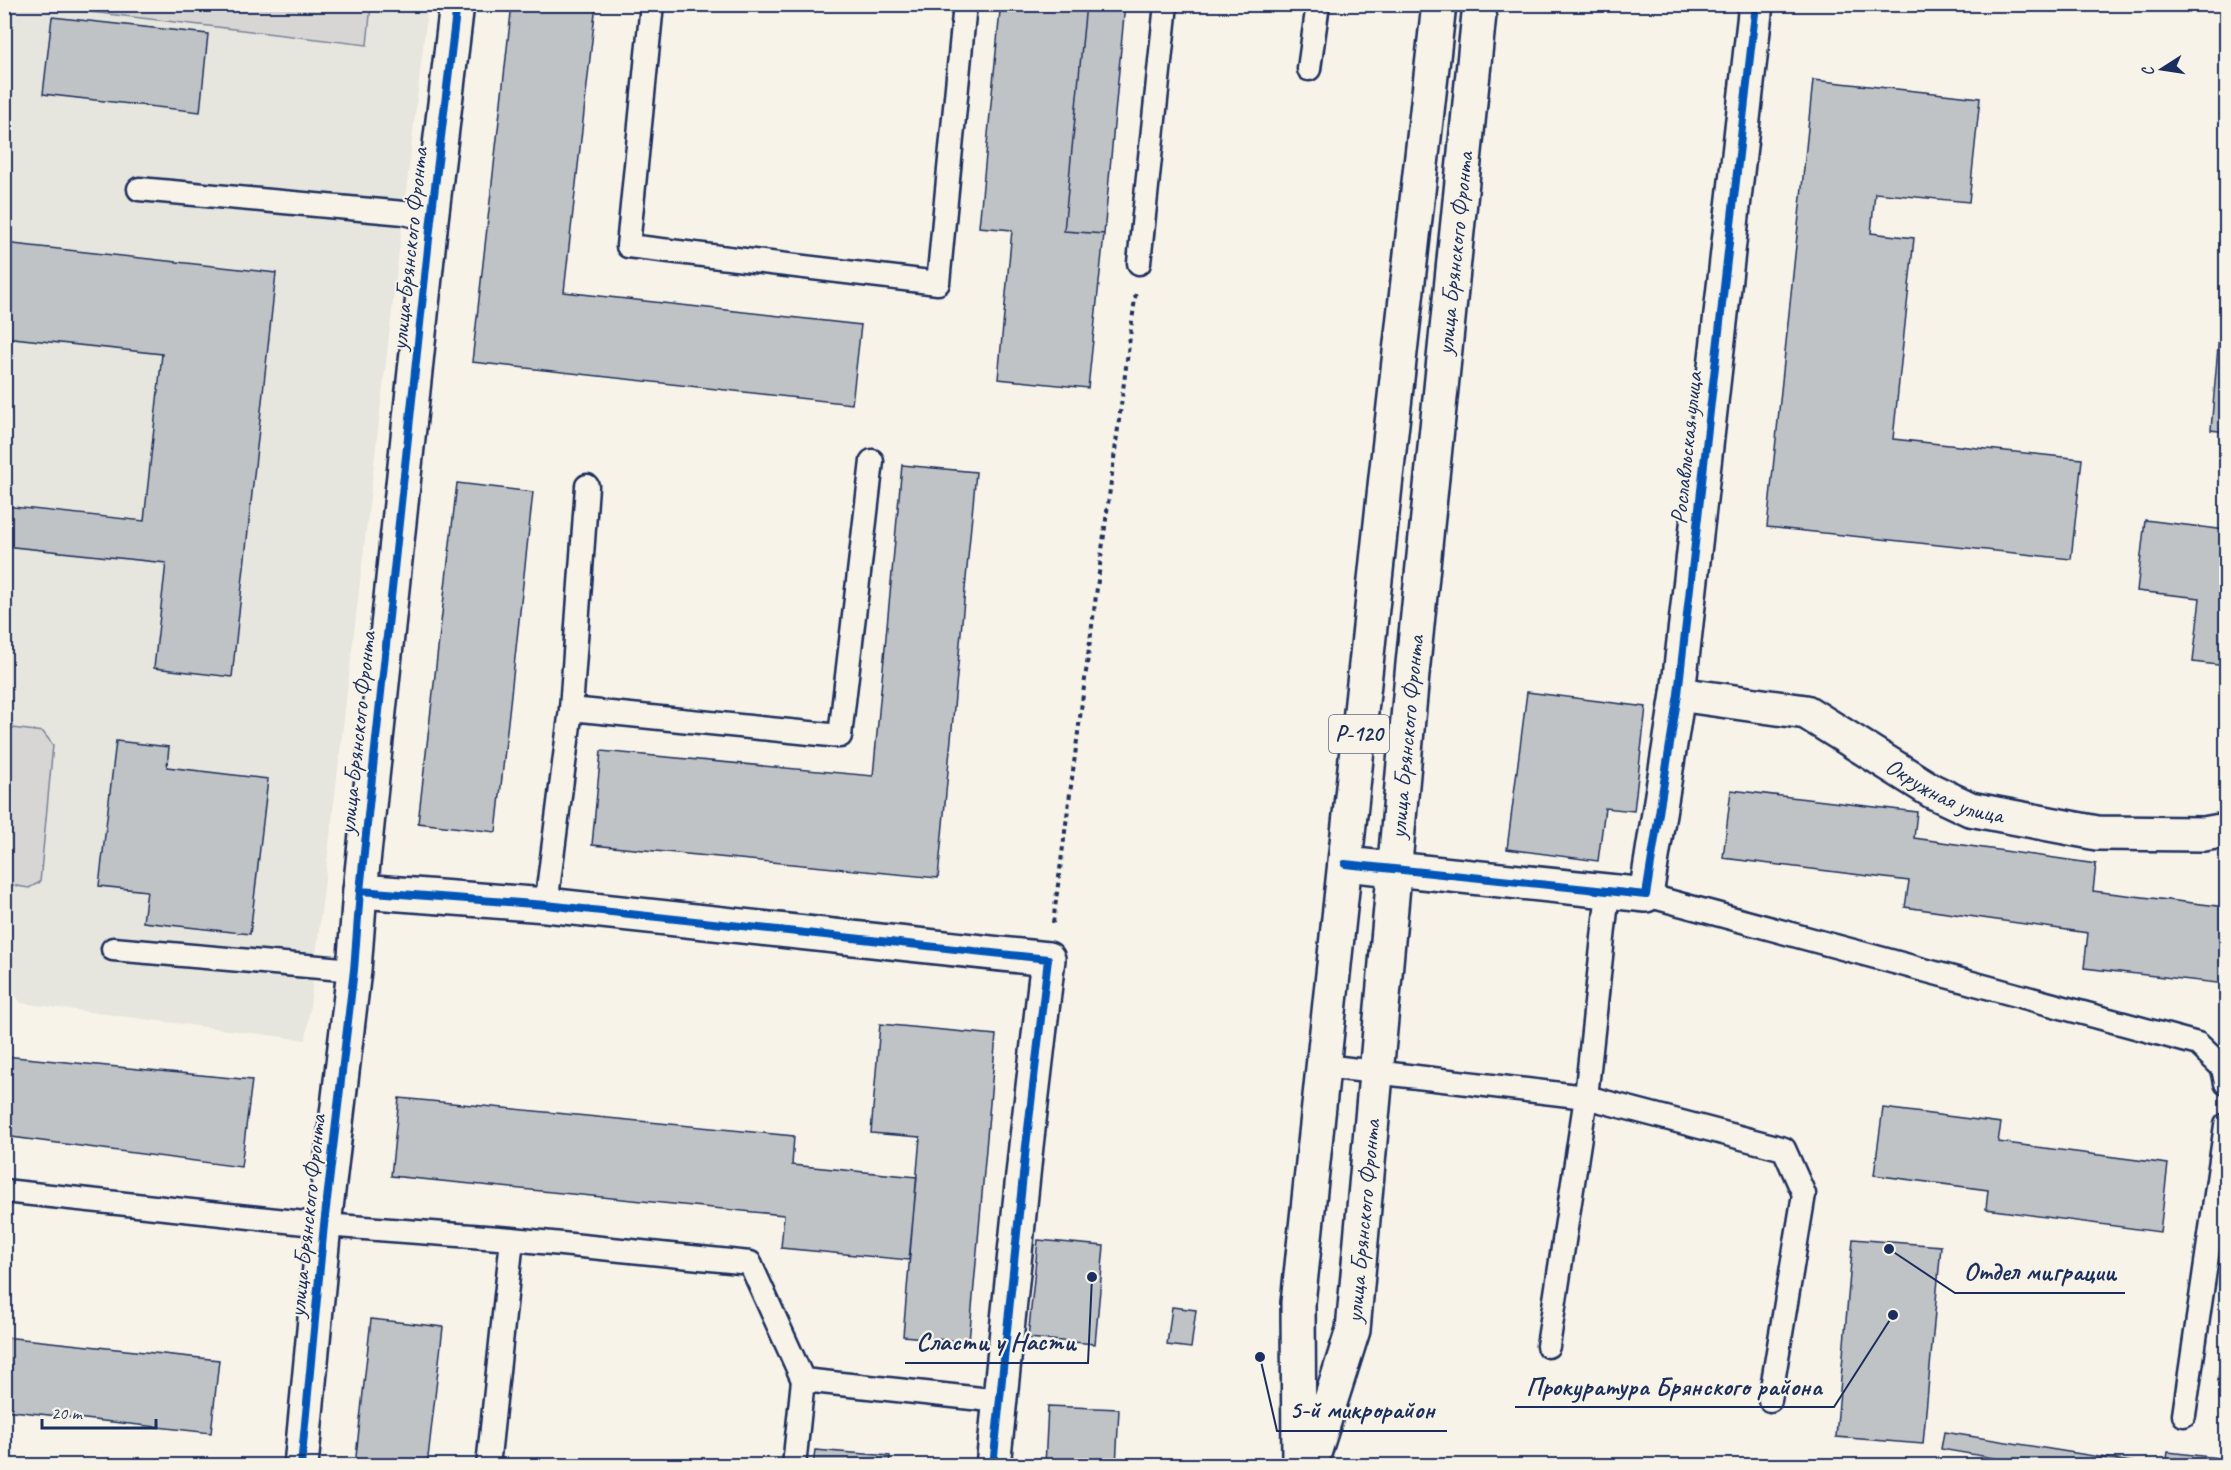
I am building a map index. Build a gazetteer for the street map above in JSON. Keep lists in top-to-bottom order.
{
  "streets": {
    "street": [
      "улица Брянского Фронта",
      "Рославльская улица",
      "Р-120",
      "Окружная улица"
    ]
  },
  "crossings": [
    ["Рославльская улица", "Окружная улица"]
  ],
  "places": [
    "Отдел миграции",
    "Сласти у Насти",
    "Прокуратура Брянского района",
    "5-й микрорайон"
  ],
  "scale_bar": "20 m",
  "north": "left"
}
